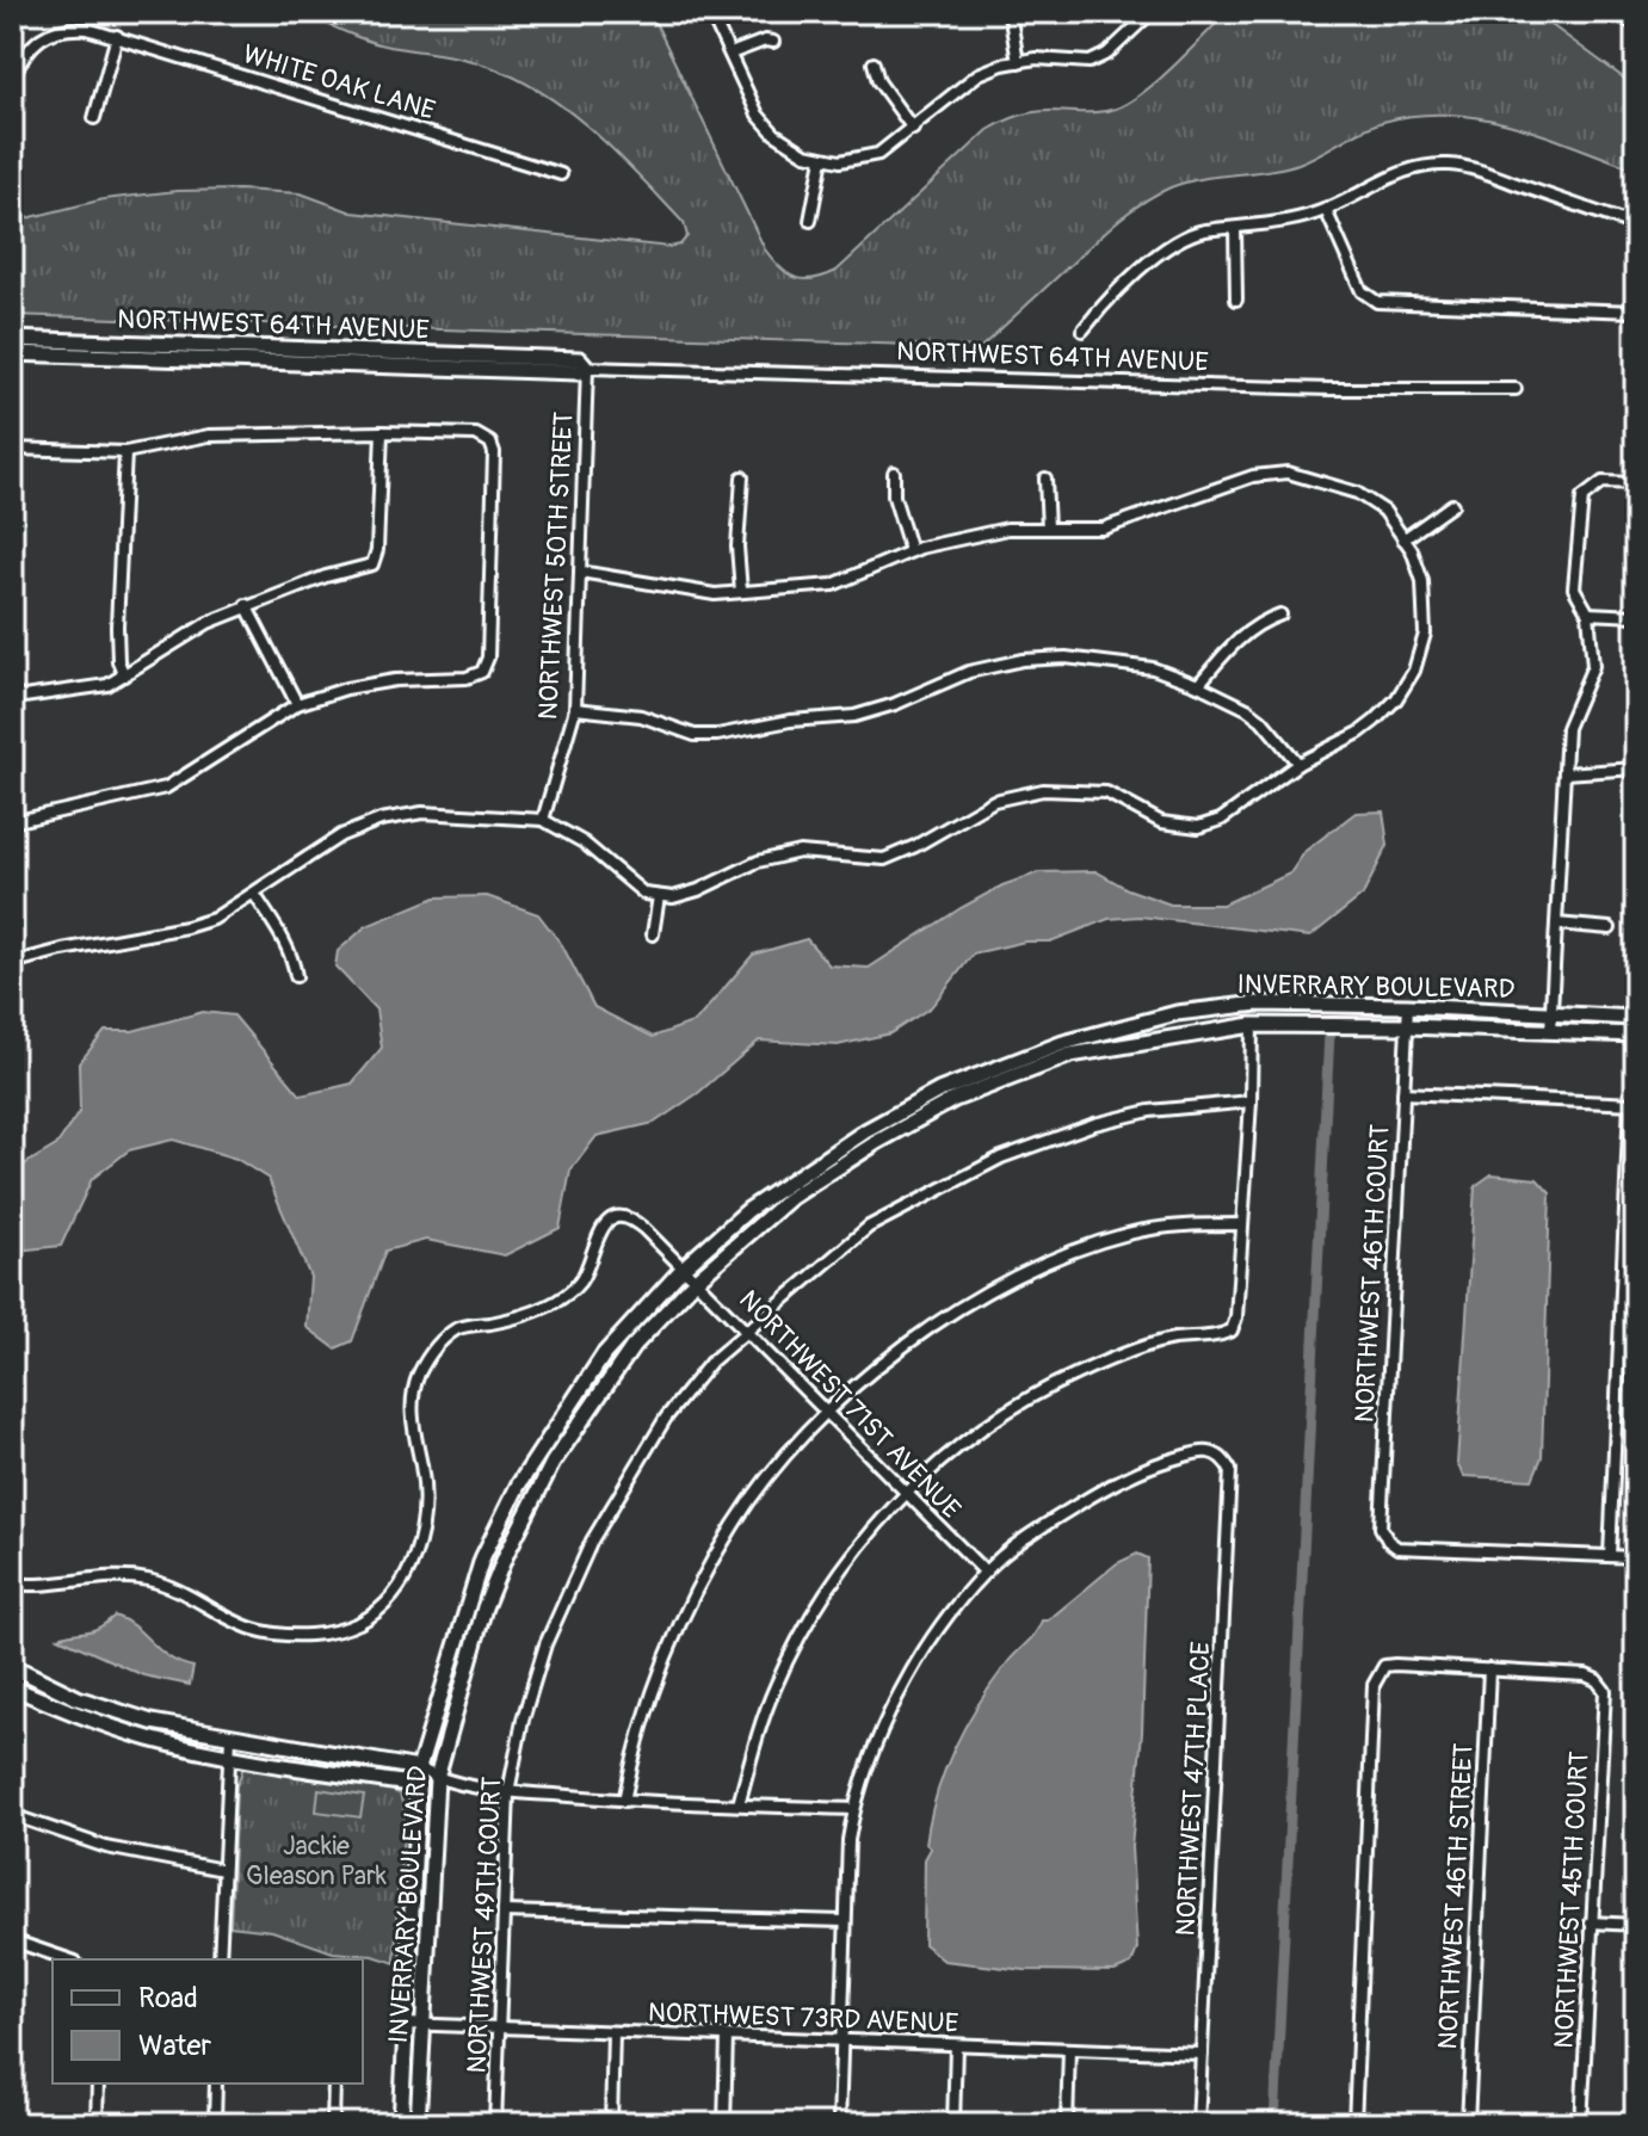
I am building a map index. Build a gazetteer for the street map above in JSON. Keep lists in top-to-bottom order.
{
  "streets": {
    "street": [
      "WHITE OAK LANE",
      "NORTHWEST 64TH AVENUE",
      "NORTHWEST 50TH STREET",
      "INVERRARY BOULEVARD",
      "NORTHWEST 46TH COURT",
      "NORTHWEST 71ST AVENUE",
      "NORTHWEST 47TH PLACE",
      "NORTHWEST 46TH STREET",
      "NORTHWEST 45TH COURT",
      "NORTHWEST 49TH COURT",
      "NORTHWEST 73RD AVENUE"
    ]
  },
  "crossings": [
    ["NORTHWEST 64TH AVENUE", "NORTHWEST 50TH STREET"],
    ["INVERRARY BOULEVARD", "NORTHWEST 46TH COURT"],
    ["INVERRARY BOULEVARD", "NORTHWEST 71ST AVENUE"],
    ["INVERRARY BOULEVARD", "NORTHWEST 73RD AVENUE"],
    ["NORTHWEST 71ST AVENUE", "NORTHWEST 47TH PLACE"],
    ["NORTHWEST 71ST AVENUE", "NORTHWEST 49TH COURT"],
    ["NORTHWEST 47TH PLACE", "NORTHWEST 73RD AVENUE"],
    ["NORTHWEST 46TH STREET", "NORTHWEST 45TH COURT"],
    ["NORTHWEST 49TH COURT", "NORTHWEST 73RD AVENUE"]
  ],
  "parks": ["Jackie Gleason Park"],
  "legend": ["Road", "Water"]
}
